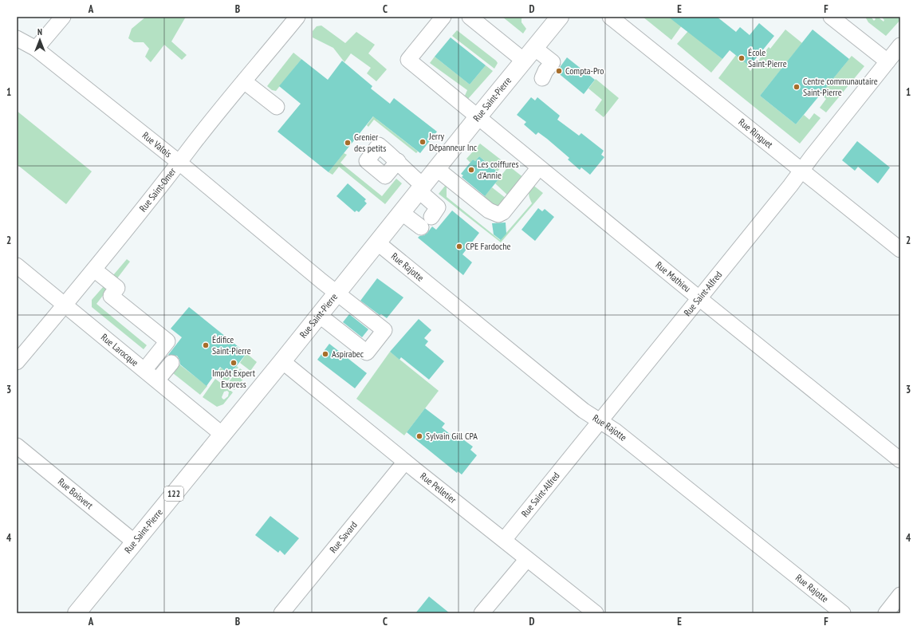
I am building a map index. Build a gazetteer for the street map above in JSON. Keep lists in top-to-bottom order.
{
  "streets": {
    "main road": ["Rue Saint-Pierre", "122"],
    "street": [
      "Rue Ringuet",
      "Rue Valois",
      "Rue Saint-Omer",
      "Rue Rajotte",
      "Rue Mathieu",
      "Rue Saint-Alfred",
      "Rue Larocque",
      "Rue Pelletier",
      "Rue Boisvert",
      "Rue Savard"
    ]
  },
  "crossings": [
    ["Rue Saint-Pierre", "Rue Valois"],
    ["Rue Saint-Pierre", "Rue Rajotte"],
    ["Rue Saint-Pierre", "Rue Mathieu"],
    ["Rue Saint-Pierre", "Rue Larocque"],
    ["Rue Saint-Pierre", "Rue Pelletier"],
    ["Rue Saint-Pierre", "Rue Boisvert"],
    ["Rue Ringuet", "Rue Saint-Alfred"],
    ["Rue Valois", "Rue Saint-Omer"],
    ["Rue Saint-Omer", "Rue Larocque"],
    ["Rue Rajotte", "Rue Saint-Alfred"],
    ["Rue Mathieu", "Rue Saint-Alfred"],
    ["Rue Saint-Alfred", "Rue Pelletier"],
    ["Rue Pelletier", "Rue Savard"]
  ],
  "places": [
    "École Saint-Pierre",
    "Compta-Pro",
    "Centre communautaire Saint-Pierre",
    "Jerry Dépanneur Inc",
    "Grenier des petits",
    "Les coiffures d'Annie",
    "CPE Fardoche",
    "Édifice Saint-Pierre",
    "Aspirabec",
    "Impôt Expert Express",
    "Sylvain Gill CPA"
  ],
  "north": "top",
  "grid": {
    "columns": [
      "A",
      "B",
      "C",
      "D",
      "E",
      "F"
    ],
    "rows": [
      "1",
      "2",
      "3",
      "4"
    ]
  }
}
